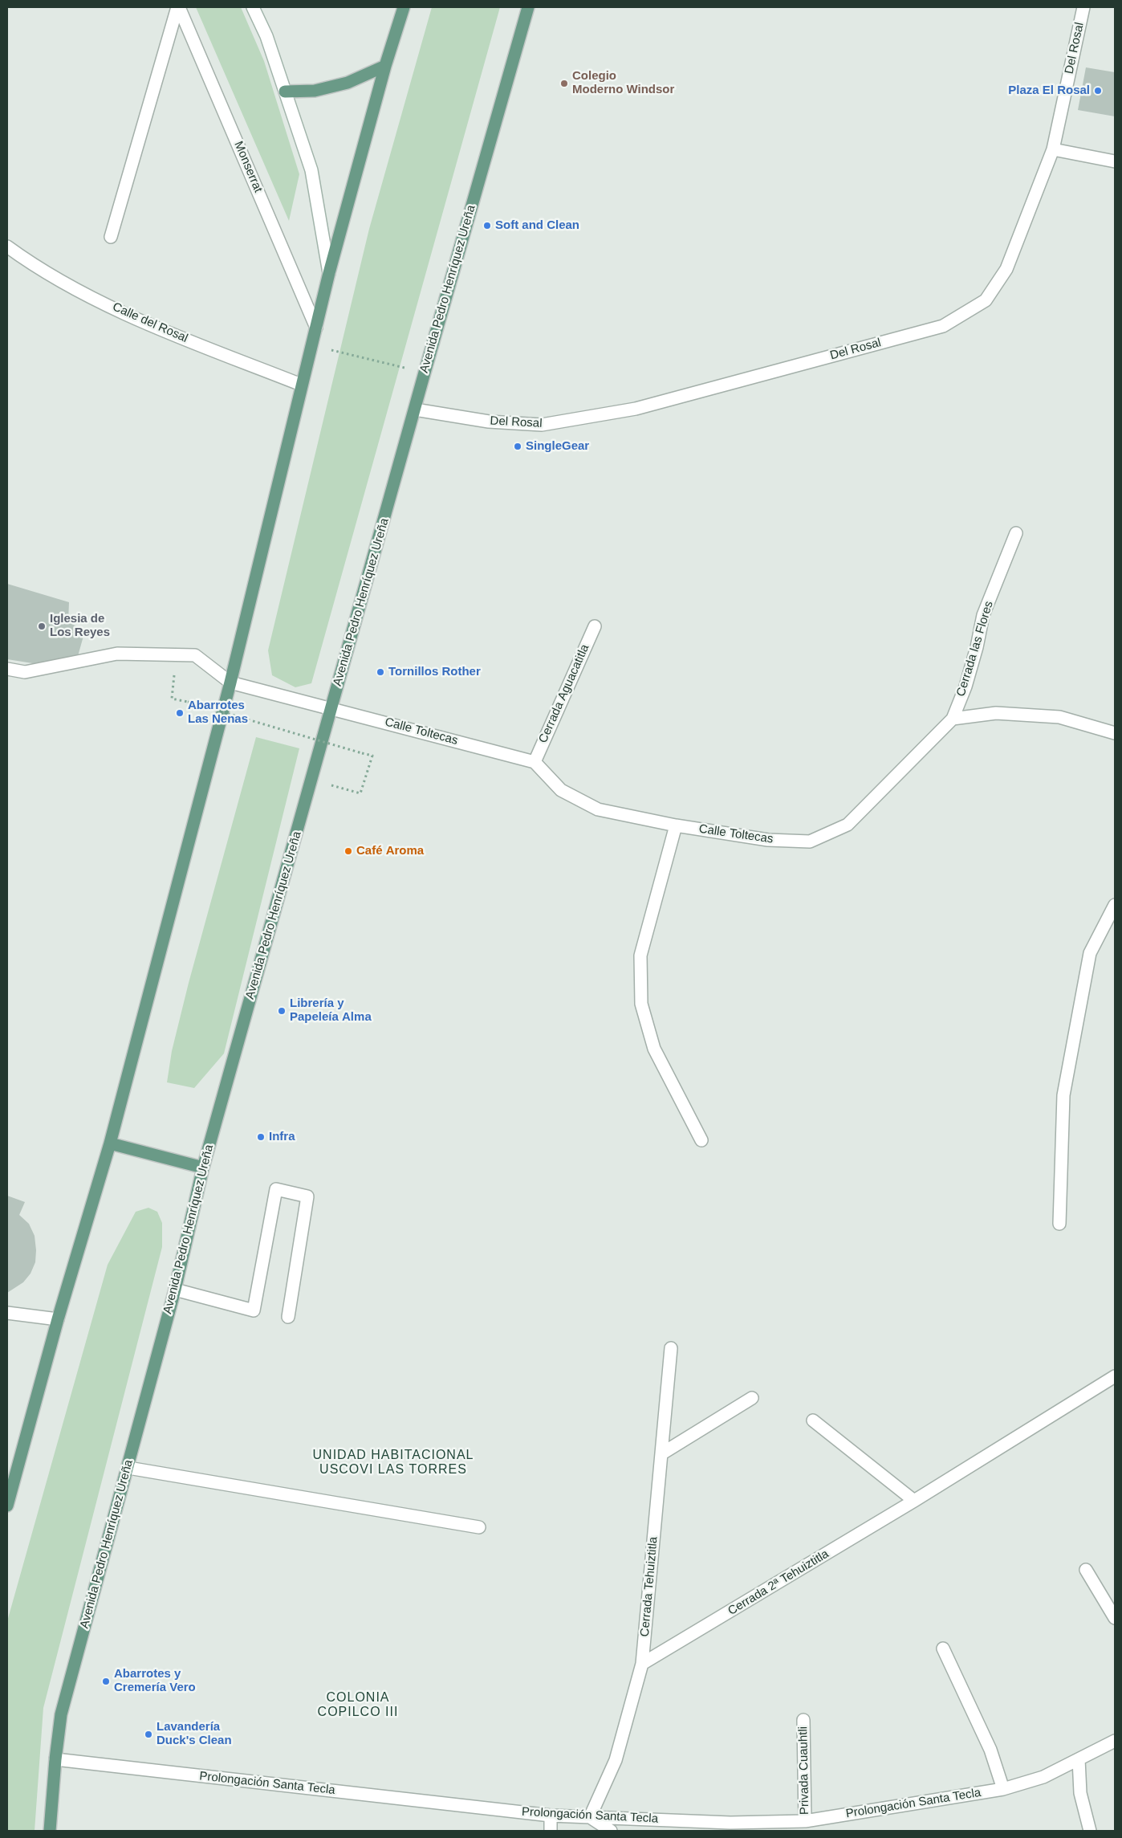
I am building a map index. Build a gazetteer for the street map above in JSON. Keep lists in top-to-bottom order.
{
  "streets": {
    "main road": ["Avenida Pedro Henríquez Ureña"],
    "street": [
      "Del Rosal",
      "Monserrat",
      "Calle del Rosal",
      "Cerrada las Flores",
      "Cerrada Aguacatitla",
      "Calle Toltecas",
      "Cerrada 2ª Tehuiztitla",
      "Cerrada Tehuiztitla",
      "Privada Cuauhtli",
      "Prolongación Santa Tecla"
    ]
  },
  "crossings": [
    ["Del Rosal", "Avenida Pedro Henríquez Ureña"],
    ["Avenida Pedro Henríquez Ureña", "Calle Toltecas"],
    ["Avenida Pedro Henríquez Ureña", "Prolongación Santa Tecla"],
    ["Cerrada las Flores", "Calle Toltecas"],
    ["Cerrada Aguacatitla", "Calle Toltecas"],
    ["Cerrada 2ª Tehuiztitla", "Cerrada Tehuiztitla"],
    ["Cerrada Tehuiztitla", "Prolongación Santa Tecla"],
    ["Privada Cuauhtli", "Prolongación Santa Tecla"]
  ],
  "districts": ["UNIDAD HABITACIONAL USCOVI LAS TORRES", "COLONIA COPILCO III"],
  "places": [
    "Colegio Moderno Windsor",
    "Plaza El Rosal",
    "Soft and Clean",
    "SingleGear",
    "Iglesia de Los Reyes",
    "Tornillos Rother",
    "Abarrotes Las Nenas",
    "Café Aroma",
    "Librería y Papeleía Alma",
    "Infra",
    "Abarrotes y Cremería Vero",
    "Lavandería Duck's Clean"
  ]
}
